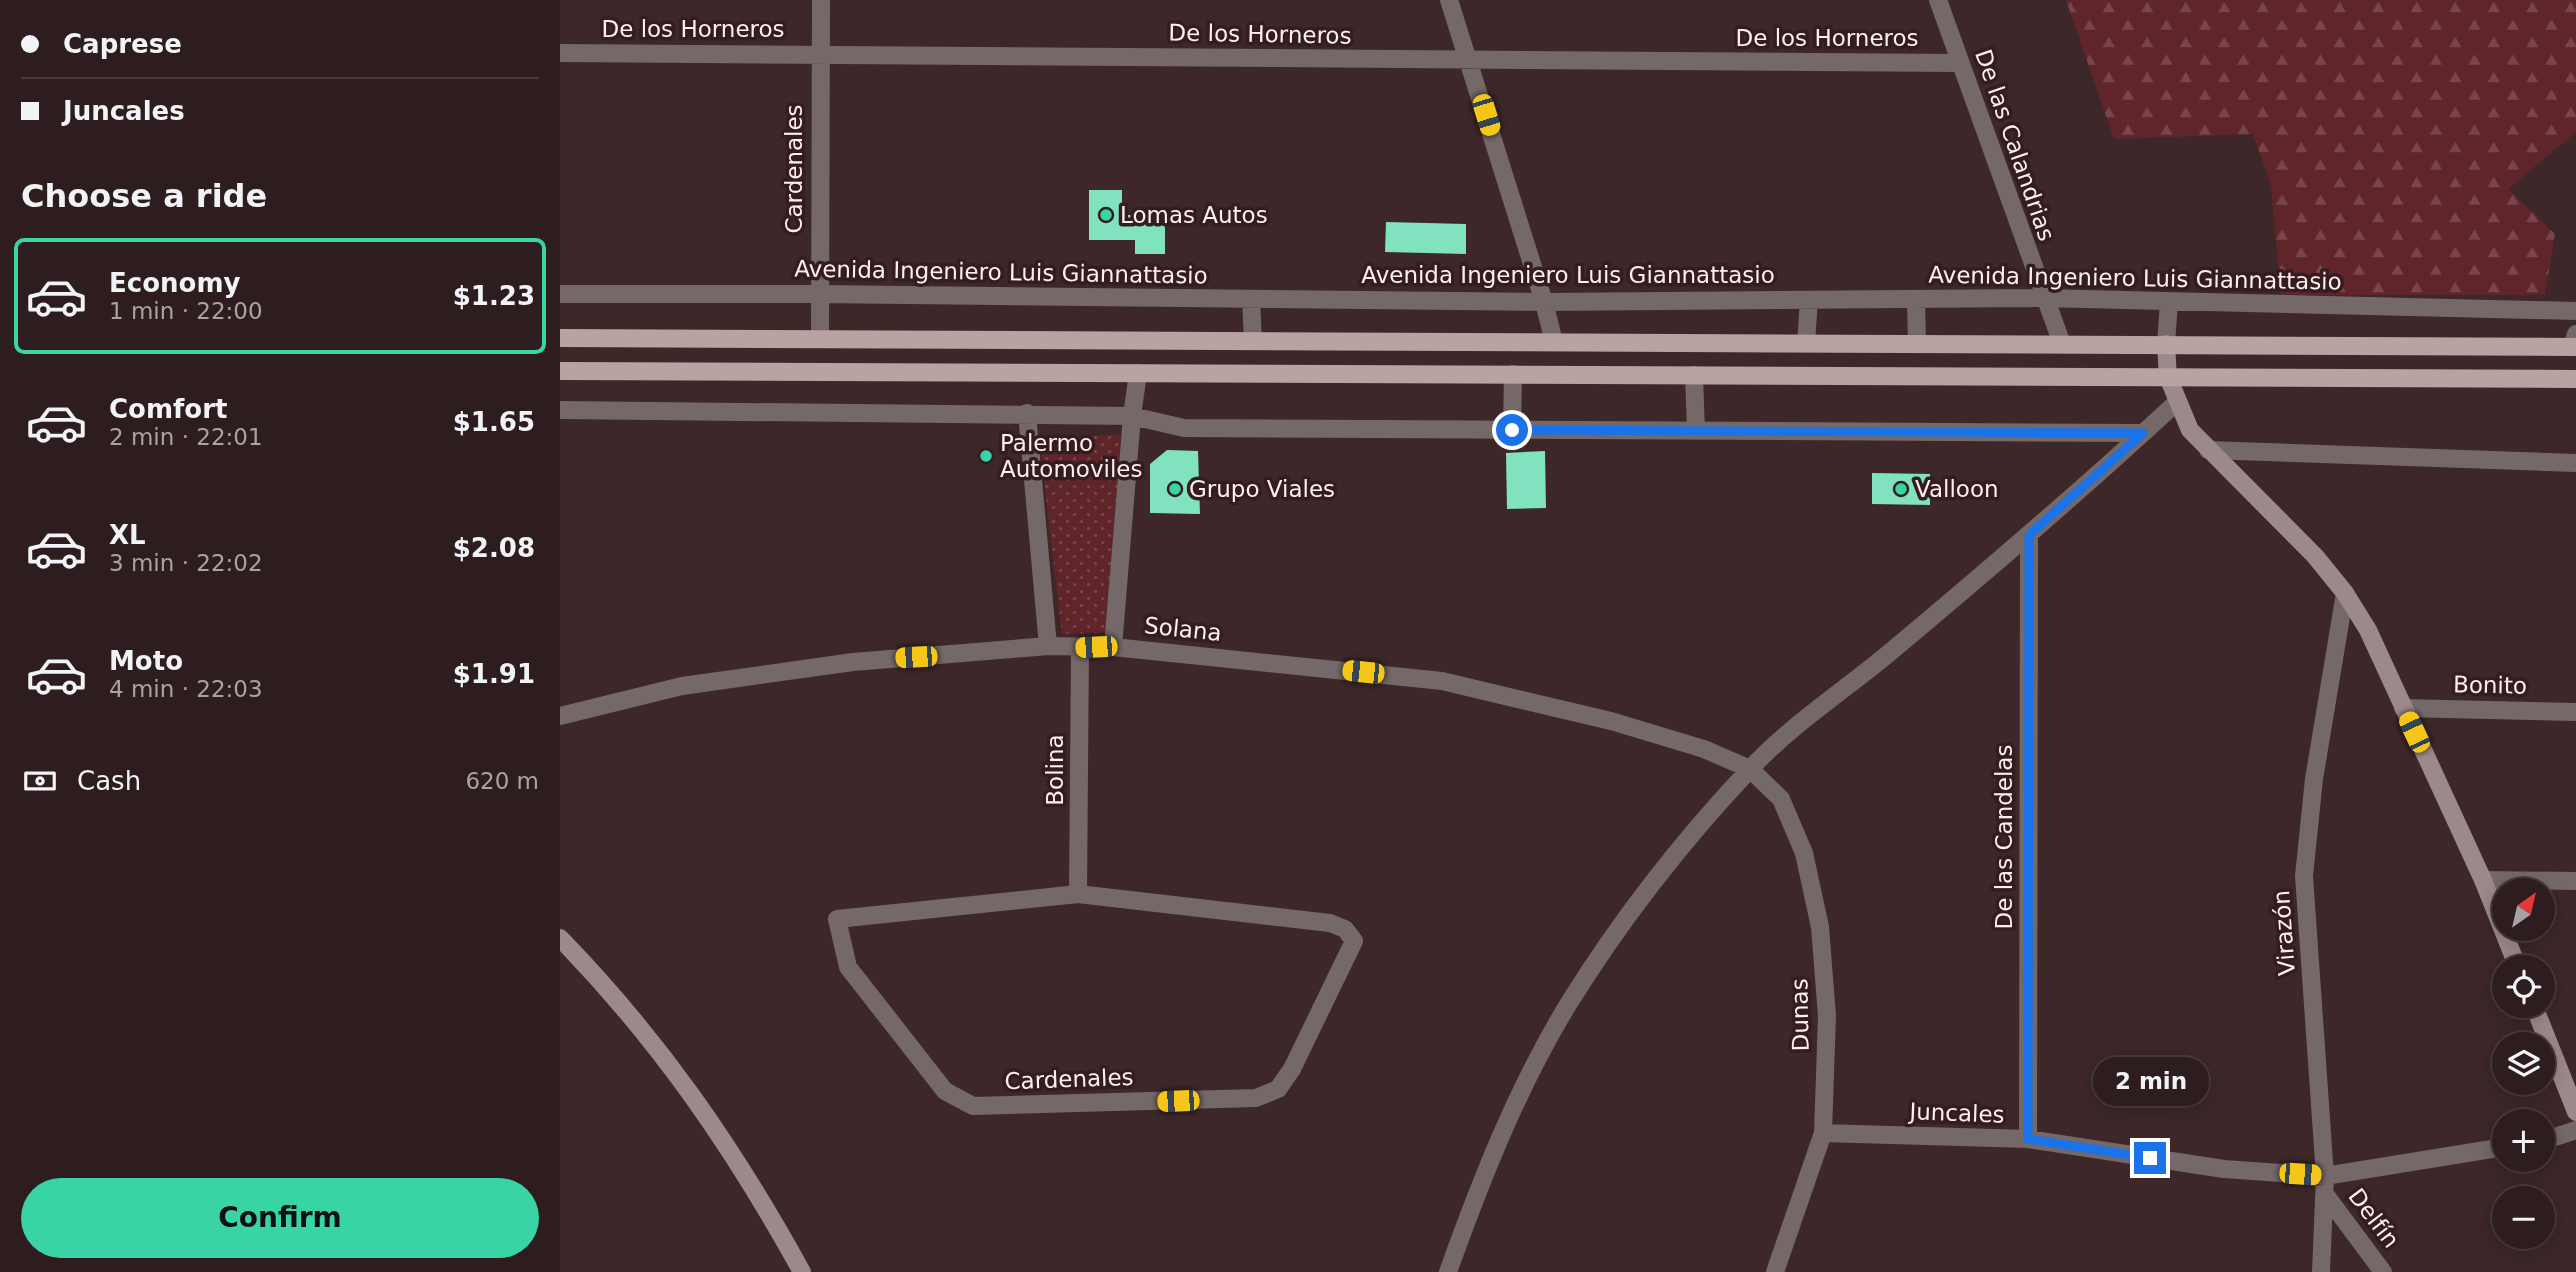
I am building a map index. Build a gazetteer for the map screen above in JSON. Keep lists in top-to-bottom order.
{
  "streets": {
    "street": [
      "De los Horneros",
      "De las Calandrias",
      "Cardenales",
      "Avenida Ingeniero Luis Giannattasio",
      "Solana",
      "Bonito",
      "Bolina",
      "De las Candelas",
      "Virazón",
      "Dunas",
      "Juncales",
      "Delfín"
    ]
  },
  "crossings": [
    ["De los Horneros", "De las Calandrias"],
    ["De los Horneros", "Cardenales"],
    ["De las Calandrias", "Avenida Ingeniero Luis Giannattasio"],
    ["Cardenales", "Avenida Ingeniero Luis Giannattasio"],
    ["Cardenales", "Bolina"],
    ["Solana", "Bolina"],
    ["Solana", "Dunas"],
    ["De las Candelas", "Juncales"],
    ["Virazón", "Juncales"],
    ["Virazón", "Delfín"],
    ["Dunas", "Juncales"],
    ["Juncales", "Delfín"]
  ],
  "places": [
    "Lomas Autos",
    "Palermo Automoviles",
    "Grupo Viales",
    "Valloon"
  ],
  "north": "top right",
  "page": {
    "banner": ["Caprese", "Juncales"],
    "heading": "Choose a ride",
    "list": [
      {
        "name": "Economy",
        "note": "1 min · 22:00",
        "value": "$1.23"
      },
      {
        "name": "Comfort",
        "note": "2 min · 22:01",
        "value": "$1.65"
      },
      {
        "name": "XL",
        "note": "3 min · 22:02",
        "value": "$2.08"
      },
      {
        "name": "Moto",
        "note": "4 min · 22:03",
        "value": "$1.91"
      }
    ],
    "pay": ["Cash", "620 m"],
    "map_buttons": ["+", "−"],
    "bubble": "2 min",
    "buttons": "Confirm"
  }
}
